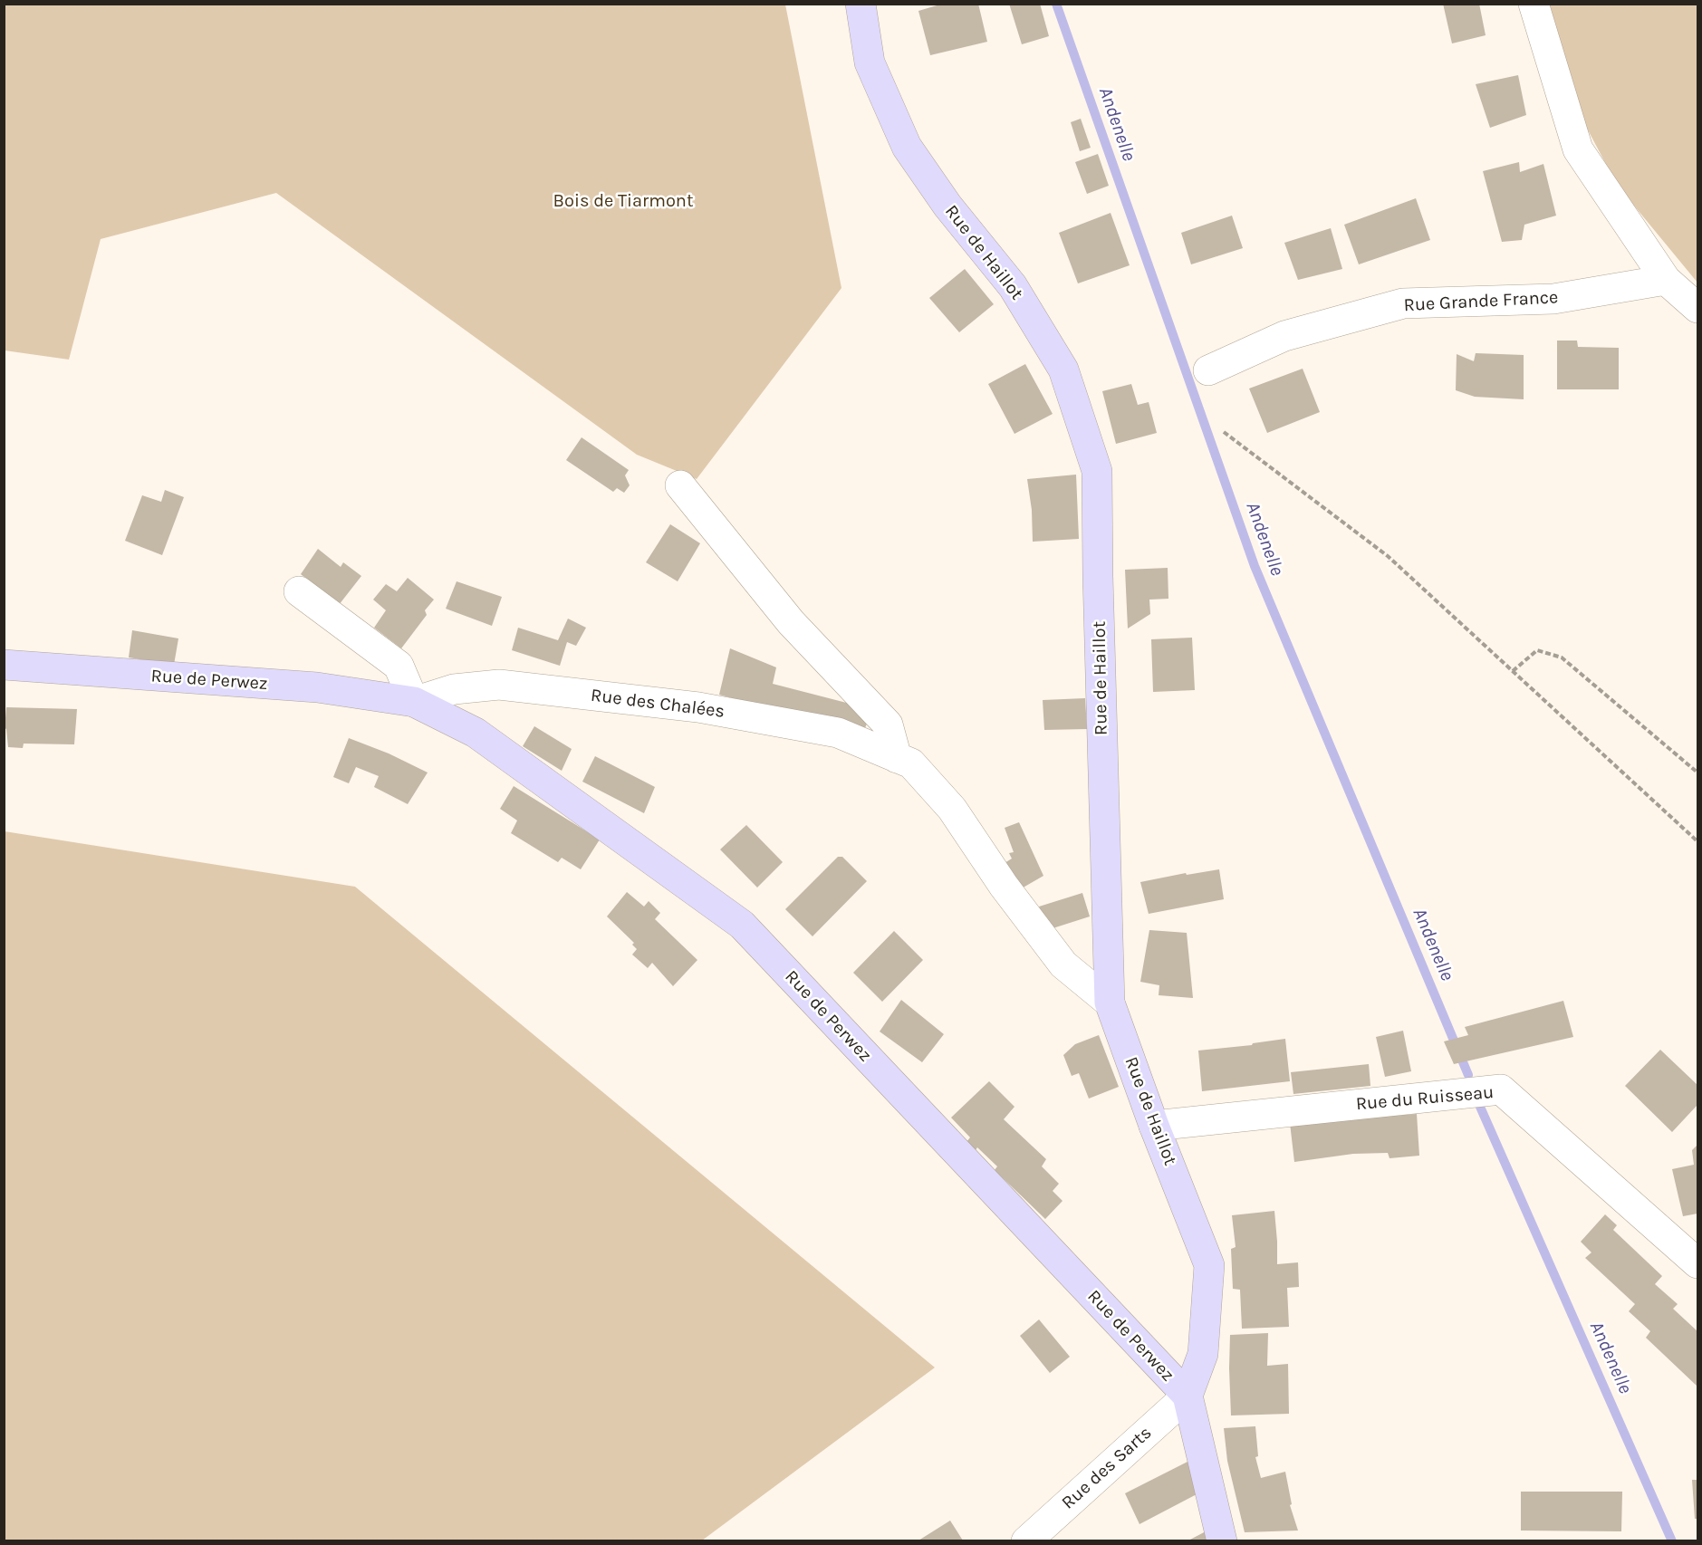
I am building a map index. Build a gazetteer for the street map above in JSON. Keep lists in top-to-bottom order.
{
  "streets": {
    "street": [
      "Rue de Haillot",
      "Rue Grande France",
      "Rue de Perwez",
      "Rue des Chalées",
      "Rue du Ruisseau",
      "Rue des Sarts"
    ]
  },
  "crossings": [
    ["Rue de Haillot", "Rue de Perwez"],
    ["Rue de Haillot", "Rue des Chalées"],
    ["Rue de Haillot", "Rue du Ruisseau"],
    ["Rue de Haillot", "Rue des Sarts"],
    ["Rue de Perwez", "Rue des Chalées"],
    ["Rue de Perwez", "Rue des Sarts"]
  ],
  "water": ["Andenelle"],
  "parks": ["Bois de Tiarmont"]
}
